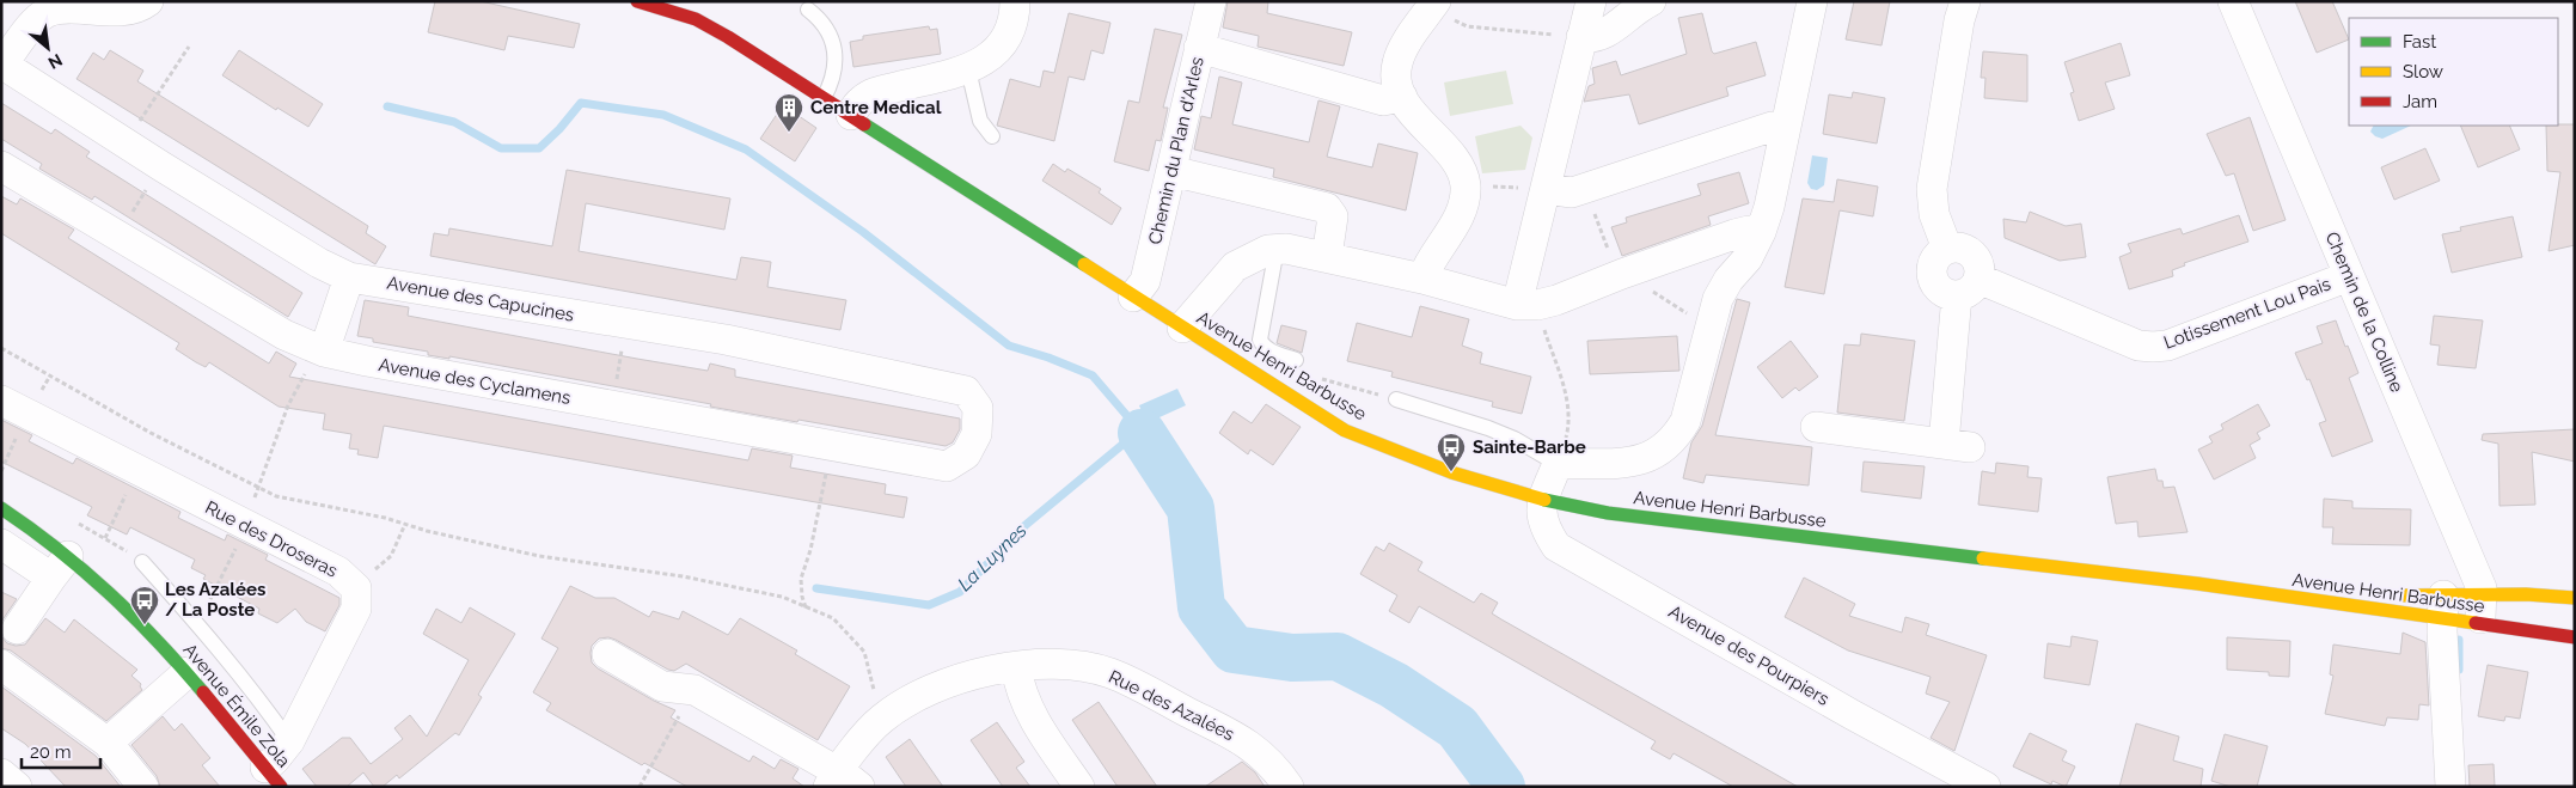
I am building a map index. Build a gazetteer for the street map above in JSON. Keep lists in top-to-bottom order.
{
  "streets": {
    "main road": ["Avenue Henri Barbusse", "Avenue Émile Zola"],
    "street": [
      "Chemin du Plan d'Arles",
      "Avenue des Capucines",
      "Chemin de la Colline",
      "Lotissement Lou Pais",
      "Avenue des Cyclamens",
      "Rue des Droseras",
      "Avenue des Pourpiers",
      "Rue des Azalées"
    ]
  },
  "crossings": [
    ["Chemin du Plan d'Arles", "Avenue Henri Barbusse"],
    ["Avenue des Capucines", "Avenue des Cyclamens"],
    ["Chemin de la Colline", "Lotissement Lou Pais"],
    ["Chemin de la Colline", "Avenue Henri Barbusse"],
    ["Avenue Henri Barbusse", "Avenue des Pourpiers"],
    ["Rue des Droseras", "Avenue Émile Zola"]
  ],
  "water": ["La Luynes"],
  "places": {
    "building": ["Centre Medical"],
    "bus stop": ["Sainte-Barbe", "Les Azalées / La Poste"]
  },
  "legend": ["Fast", "Slow", "Jam"],
  "scale_bar": "20 m",
  "north": "bottom right"
}
